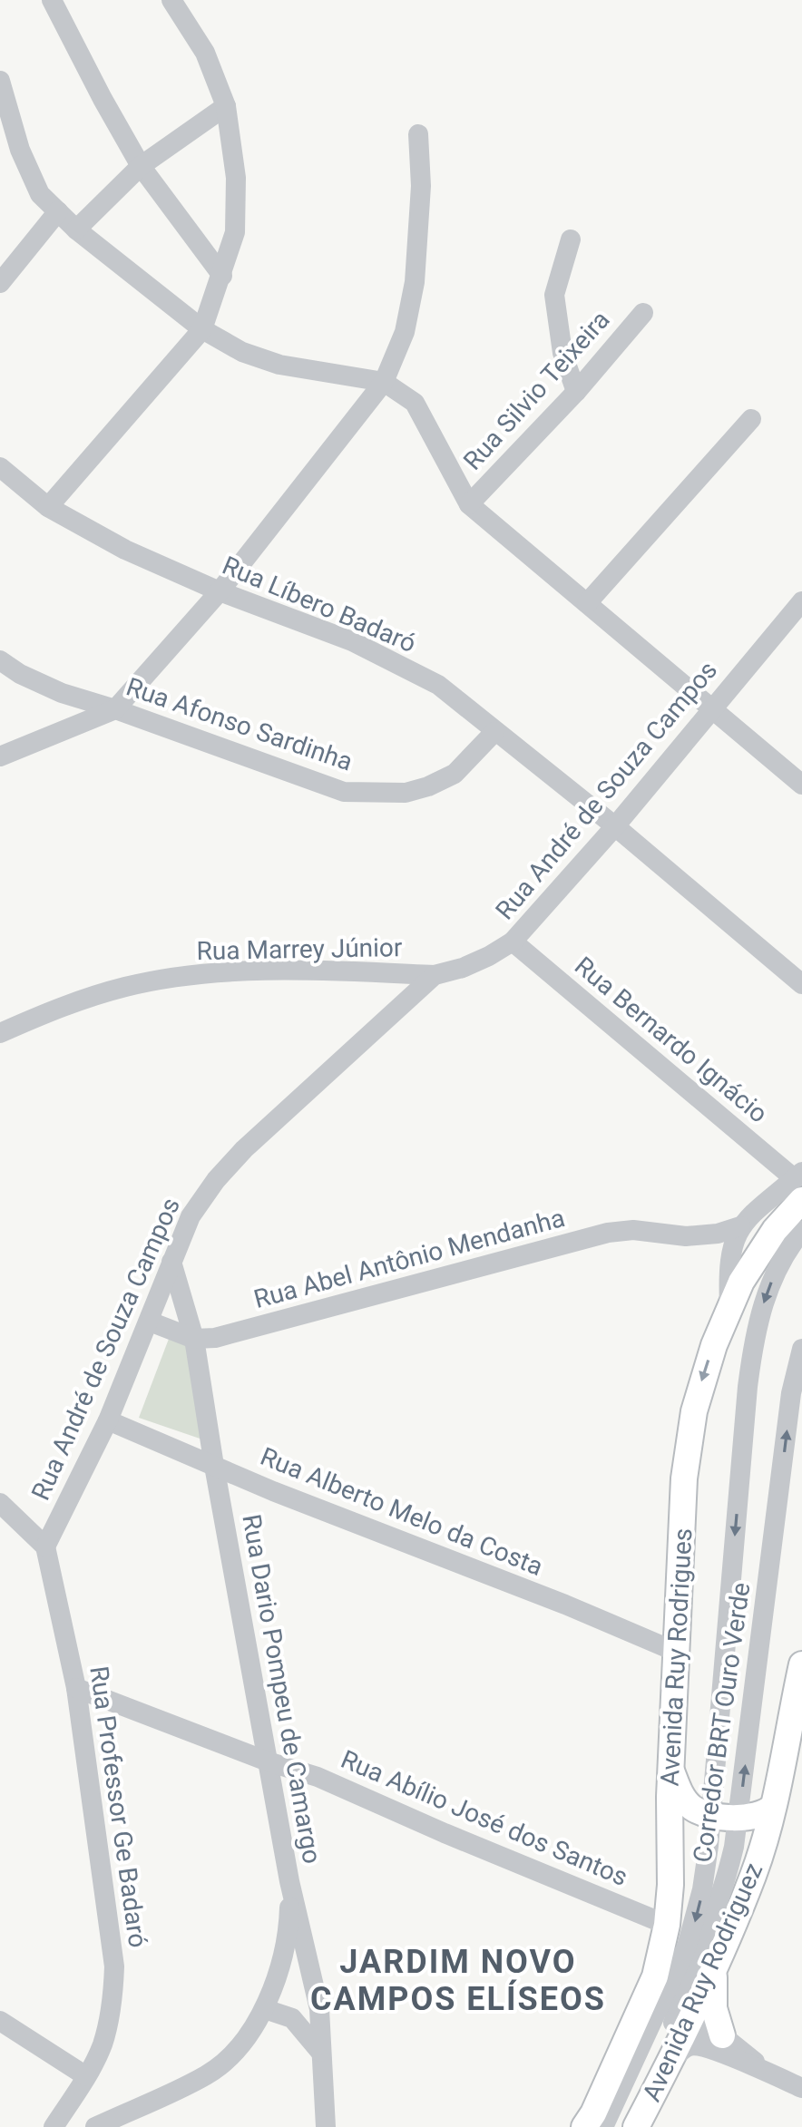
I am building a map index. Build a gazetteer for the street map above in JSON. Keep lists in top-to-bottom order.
{
  "streets": {
    "main road": ["Avenida Ruy Rodrigues", "Avenida Ruy Rodriguez"],
    "street": [
      "Rua Silvio Teixeira",
      "Rua Líbero Badaró",
      "Rua Afonso Sardinha",
      "Rua André de Souza Campos",
      "Rua Marrey Júnior",
      "Rua Bernardo Ignácio",
      "Rua Abel Antônio Mendanha",
      "Rua Alberto Melo da Costa",
      "Rua Dario Pompeu de Camargo",
      "Corredor BRT Ouro Verde",
      "Rua Professor Ge Badaró",
      "Rua Abílio José dos Santos"
    ]
  },
  "crossings": [
    ["Rua Líbero Badaró", "Rua Afonso Sardinha"],
    ["Rua Líbero Badaró", "Rua André de Souza Campos"],
    ["Rua André de Souza Campos", "Rua Marrey Júnior"],
    ["Rua André de Souza Campos", "Rua Bernardo Ignácio"],
    ["Rua André de Souza Campos", "Rua Abel Antônio Mendanha"],
    ["Rua André de Souza Campos", "Rua Alberto Melo da Costa"],
    ["Rua André de Souza Campos", "Rua Dario Pompeu de Camargo"],
    ["Rua André de Souza Campos", "Rua Professor Ge Badaró"],
    ["Rua Bernardo Ignácio", "Avenida Ruy Rodrigues"],
    ["Rua Abel Antônio Mendanha", "Rua Dario Pompeu de Camargo"],
    ["Rua Alberto Melo da Costa", "Avenida Ruy Rodrigues"],
    ["Rua Alberto Melo da Costa", "Rua Dario Pompeu de Camargo"],
    ["Avenida Ruy Rodrigues", "Corredor BRT Ouro Verde"],
    ["Avenida Ruy Rodrigues", "Rua Abílio José dos Santos"],
    ["Avenida Ruy Rodrigues", "Avenida Ruy Rodriguez"],
    ["Rua Dario Pompeu de Camargo", "Rua Abílio José dos Santos"],
    ["Corredor BRT Ouro Verde", "Avenida Ruy Rodriguez"],
    ["Rua Professor Ge Badaró", "Rua Abílio José dos Santos"]
  ],
  "one_way": ["Avenida Ruy Rodrigues"],
  "districts": ["JARDIM NOVO CAMPOS ELÍSEOS"]
}
